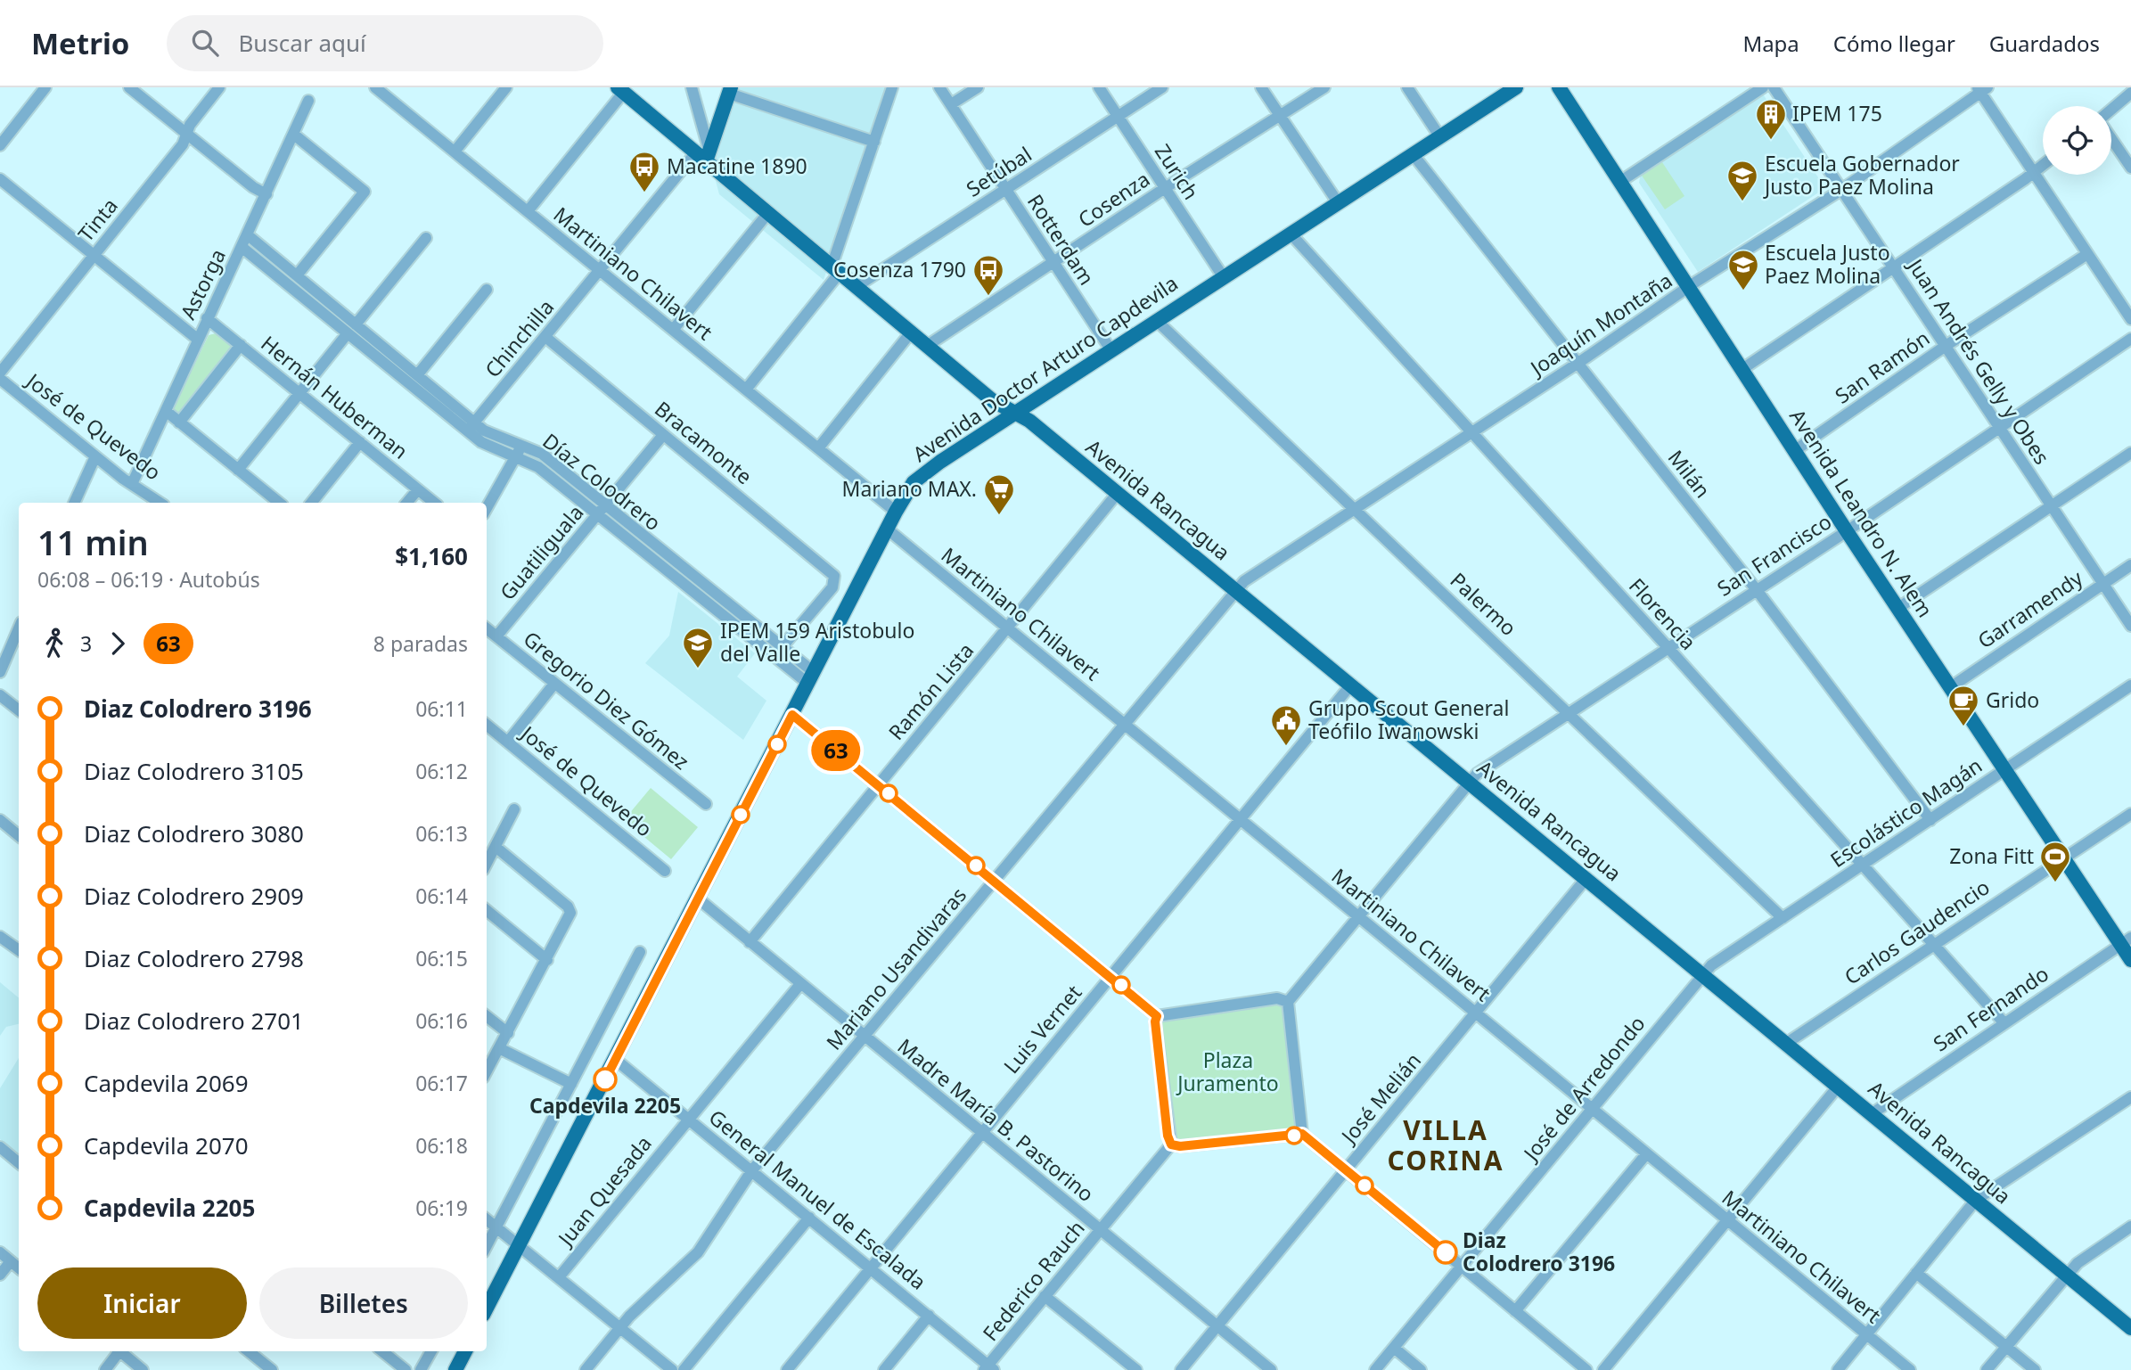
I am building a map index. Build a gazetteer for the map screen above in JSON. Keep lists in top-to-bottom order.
{
  "streets": {
    "main road": ["Avenida Doctor Arturo Capdevila", "Avenida Rancagua", "Avenida Leandro N. Alem"],
    "street": [
      "Setúbal",
      "Zurich",
      "Cosenza",
      "Tinta",
      "Rotterdam",
      "Martiniano Chilavert",
      "Astorga",
      "Joaquín Montaña",
      "Chinchilla",
      "Juan Andrés Gelly y Obes",
      "San Ramón",
      "Hernán Huberman",
      "José de Quevedo",
      "Bracamonte",
      "Milán",
      "Díaz Colodrero",
      "Guatiliguala",
      "San Francisco",
      "Palermo",
      "Garramendy",
      "Florencia",
      "Ramón Lista",
      "Gregorio Diez Gómez",
      "Escolástico Magán",
      "Carlos Gaudencio",
      "Mariano Usandivaras",
      "San Fernando",
      "Luis Vernet",
      "José de Arredondo",
      "José Melián",
      "Madre María B. Pastorino",
      "Juan Quesada",
      "General Manuel de Escalada",
      "Federico Rauch"
    ]
  },
  "crossings": [
    ["Setúbal", "Zurich"],
    ["Setúbal", "Rotterdam"],
    ["Setúbal", "Avenida Rancagua"],
    ["Zurich", "Cosenza"],
    ["Zurich", "Avenida Doctor Arturo Capdevila"],
    ["Cosenza", "Rotterdam"],
    ["Cosenza", "Avenida Rancagua"],
    ["Rotterdam", "Avenida Doctor Arturo Capdevila"],
    ["Martiniano Chilavert", "Chinchilla"],
    ["Martiniano Chilavert", "Avenida Doctor Arturo Capdevila"],
    ["Martiniano Chilavert", "Ramón Lista"],
    ["Martiniano Chilavert", "Mariano Usandivaras"],
    ["Martiniano Chilavert", "Luis Vernet"],
    ["Martiniano Chilavert", "José de Arredondo"],
    ["Martiniano Chilavert", "José Melián"],
    ["Astorga", "Hernán Huberman"],
    ["Astorga", "José de Quevedo"],
    ["Astorga", "Díaz Colodrero"],
    ["Joaquín Montaña", "Juan Andrés Gelly y Obes"],
    ["Joaquín Montaña", "Milán"],
    ["Joaquín Montaña", "Avenida Rancagua"],
    ["Joaquín Montaña", "Avenida Leandro N. Alem"],
    ["Joaquín Montaña", "Palermo"],
    ["Joaquín Montaña", "Florencia"],
    ["Joaquín Montaña", "Mariano Usandivaras"],
    ["Chinchilla", "Bracamonte"],
    ["Chinchilla", "Díaz Colodrero"],
    ["Chinchilla", "Avenida Rancagua"],
    ["Juan Andrés Gelly y Obes", "San Ramón"],
    ["Juan Andrés Gelly y Obes", "San Francisco"],
    ["Juan Andrés Gelly y Obes", "Garramendy"],
    ["San Ramón", "Avenida Leandro N. Alem"],
    ["Avenida Doctor Arturo Capdevila", "Milán"],
    ["Avenida Doctor Arturo Capdevila", "Díaz Colodrero"],
    ["Avenida Doctor Arturo Capdevila", "Avenida Rancagua"],
    ["Avenida Doctor Arturo Capdevila", "Palermo"],
    ["Avenida Doctor Arturo Capdevila", "Florencia"],
    ["Avenida Doctor Arturo Capdevila", "Madre María B. Pastorino"],
    ["Avenida Doctor Arturo Capdevila", "General Manuel de Escalada"],
    ["Bracamonte", "Díaz Colodrero"],
    ["Bracamonte", "Guatiliguala"],
    ["Milán", "San Francisco"],
    ["Milán", "Escolástico Magán"],
    ["Díaz Colodrero", "Guatiliguala"],
    ["Avenida Rancagua", "San Francisco"],
    ["Avenida Rancagua", "Ramón Lista"],
    ["Avenida Rancagua", "Escolástico Magán"],
    ["Avenida Rancagua", "Carlos Gaudencio"],
    ["Avenida Rancagua", "Mariano Usandivaras"],
    ["Avenida Rancagua", "San Fernando"],
    ["Avenida Rancagua", "Luis Vernet"],
    ["Avenida Rancagua", "José de Arredondo"],
    ["Avenida Rancagua", "José Melián"],
    ["Avenida Leandro N. Alem", "San Francisco"],
    ["Avenida Leandro N. Alem", "Garramendy"],
    ["Avenida Leandro N. Alem", "Escolástico Magán"],
    ["Avenida Leandro N. Alem", "Carlos Gaudencio"],
    ["Avenida Leandro N. Alem", "San Fernando"],
    ["Guatiliguala", "Gregorio Diez Gómez"],
    ["San Francisco", "Palermo"],
    ["San Francisco", "Florencia"],
    ["Palermo", "Escolástico Magán"],
    ["Florencia", "Escolástico Magán"],
    ["Florencia", "Carlos Gaudencio"],
    ["Florencia", "San Fernando"],
    ["Ramón Lista", "Madre María B. Pastorino"],
    ["Escolástico Magán", "José de Arredondo"],
    ["Mariano Usandivaras", "Madre María B. Pastorino"],
    ["Mariano Usandivaras", "General Manuel de Escalada"],
    ["Luis Vernet", "Madre María B. Pastorino"],
    ["Luis Vernet", "General Manuel de Escalada"],
    ["José Melián", "Madre María B. Pastorino"],
    ["Madre María B. Pastorino", "Juan Quesada"],
    ["Madre María B. Pastorino", "Federico Rauch"],
    ["Juan Quesada", "General Manuel de Escalada"],
    ["General Manuel de Escalada", "Federico Rauch"]
  ],
  "districts": ["VILLA CORINA"],
  "parks": ["Plaza Juramento"],
  "places": {
    "building": ["IPEM 175"],
    "bus stop": ["Macatine 1890", "Cosenza 1790"],
    "school or university": ["Escuela Gobernador Justo Paez Molina", "Escuela Justo Paez Molina", "IPEM 159 Aristobulo del Valle"],
    "supermarket": ["Mariano MAX."],
    "cafe": ["Grido"],
    "public building": ["Grupo Scout General Teófilo Iwanowski"],
    "sports": ["Zona Fitt"],
    "other": ["Capdevila 2205", "Diaz Colodrero 3196"]
  },
  "lines": ["bus line 63"],
  "page": {
    "header": "Metrio",
    "search": "Buscar aquí",
    "nav": ["Mapa", "Cómo llegar", "Guardados"],
    "on_map": "63",
    "heading": ["11 min", "06:08 – 06:19 · Autobús", "$1,160"],
    "legs": ["3", "63", "8 paradas"],
    "list": [
      {
        "name": "Diaz Colodrero 3196",
        "value": "06:11"
      },
      {
        "name": "Diaz Colodrero 3105",
        "value": "06:12"
      },
      {
        "name": "Diaz Colodrero 3080",
        "value": "06:13"
      },
      {
        "name": "Diaz Colodrero 2909",
        "value": "06:14"
      },
      {
        "name": "Diaz Colodrero 2798",
        "value": "06:15"
      },
      {
        "name": "Diaz Colodrero 2701",
        "value": "06:16"
      },
      {
        "name": "Capdevila 2069",
        "value": "06:17"
      },
      {
        "name": "Capdevila 2070",
        "value": "06:18"
      },
      {
        "name": "Capdevila 2205",
        "value": "06:19"
      }
    ],
    "buttons": ["Iniciar", "Billetes"]
  }
}
